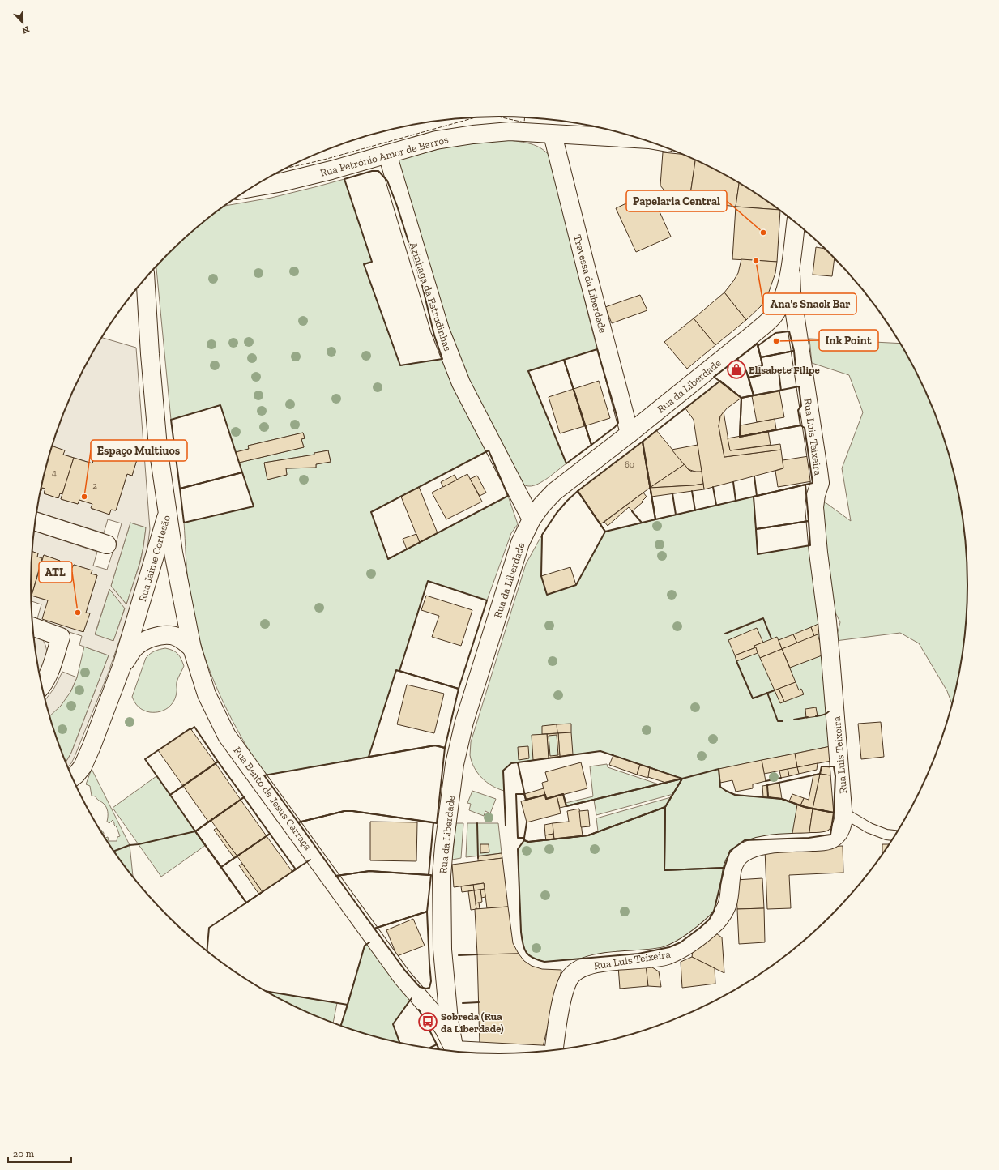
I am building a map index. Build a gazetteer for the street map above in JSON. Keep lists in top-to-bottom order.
{
  "streets": {
    "street": [
      "Rua Petrónio Amor de Barros",
      "Travessa da Liberdade",
      "Azinhaga da Estrudinhas",
      "Rua da Liberdade",
      "Rua Luis Teixeira",
      "Rua Jaime Cortesão",
      "Rua Bento de Jesus Carraça"
    ]
  },
  "crossings": [
    ["Rua Petrónio Amor de Barros", "Travessa da Liberdade"],
    ["Rua Petrónio Amor de Barros", "Azinhaga da Estrudinhas"],
    ["Travessa da Liberdade", "Rua da Liberdade"],
    ["Azinhaga da Estrudinhas", "Rua da Liberdade"],
    ["Rua da Liberdade", "Rua Luis Teixeira"],
    ["Rua Jaime Cortesão", "Rua Bento de Jesus Carraça"]
  ],
  "places": {
    "other": [
      "Papelaria Central",
      "Ana's Snack Bar",
      "Ink Point",
      "Espaço Multiuos",
      "ATL"
    ],
    "shop": ["Elisabete Filipe"],
    "bus stop": ["Sobreda (Rua da Liberdade)"]
  },
  "house_numbers": ["60", "4", "2"],
  "scale_bar": "20 m",
  "north": "bottom"
}
